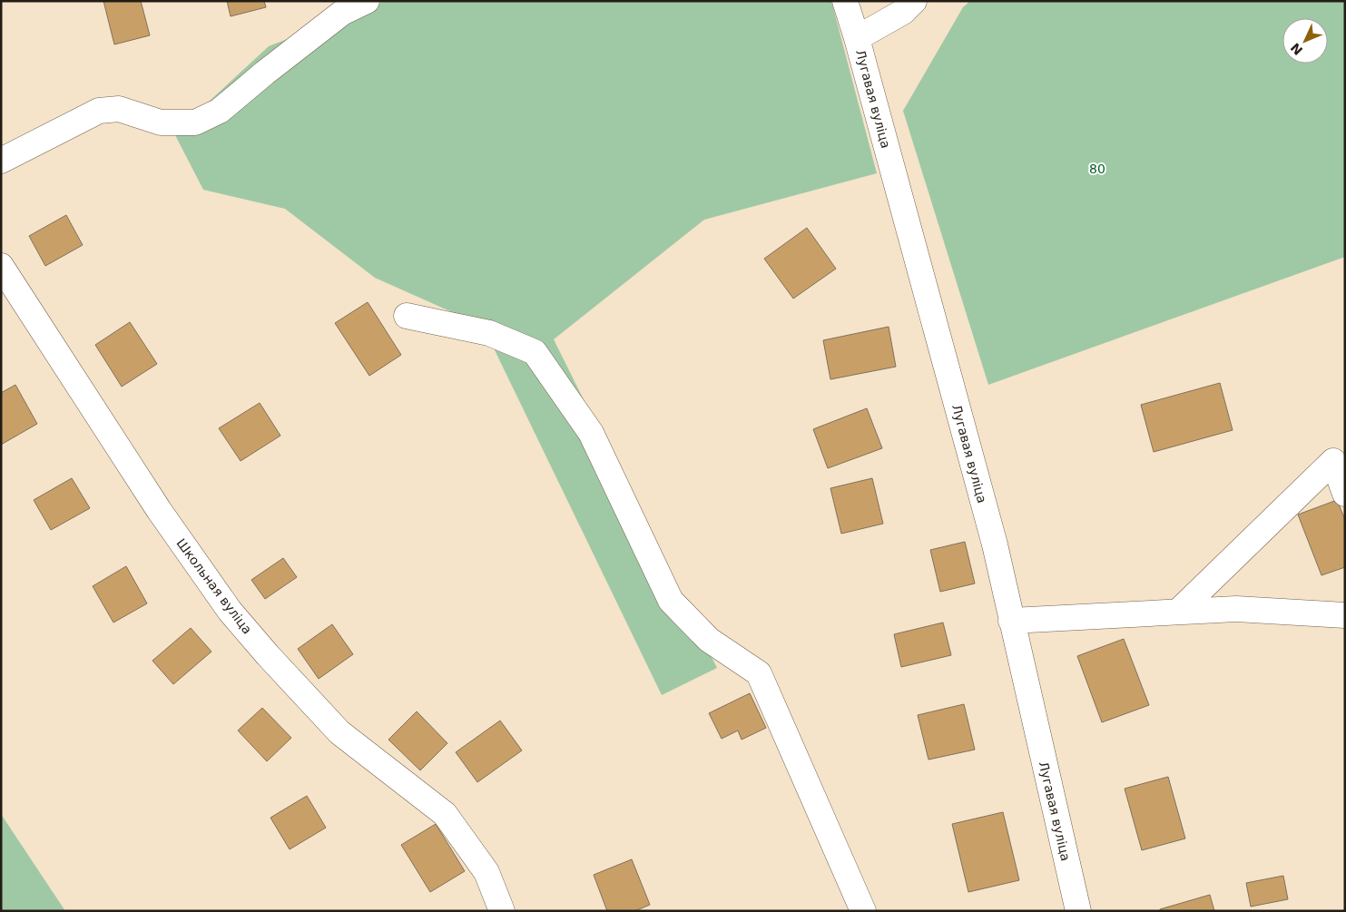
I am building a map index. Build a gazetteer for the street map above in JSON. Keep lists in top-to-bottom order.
{
  "streets": {
    "street": ["Лугавая вуліца", "Школьная вуліца"]
  },
  "parks": ["80"],
  "north": "bottom left"
}
